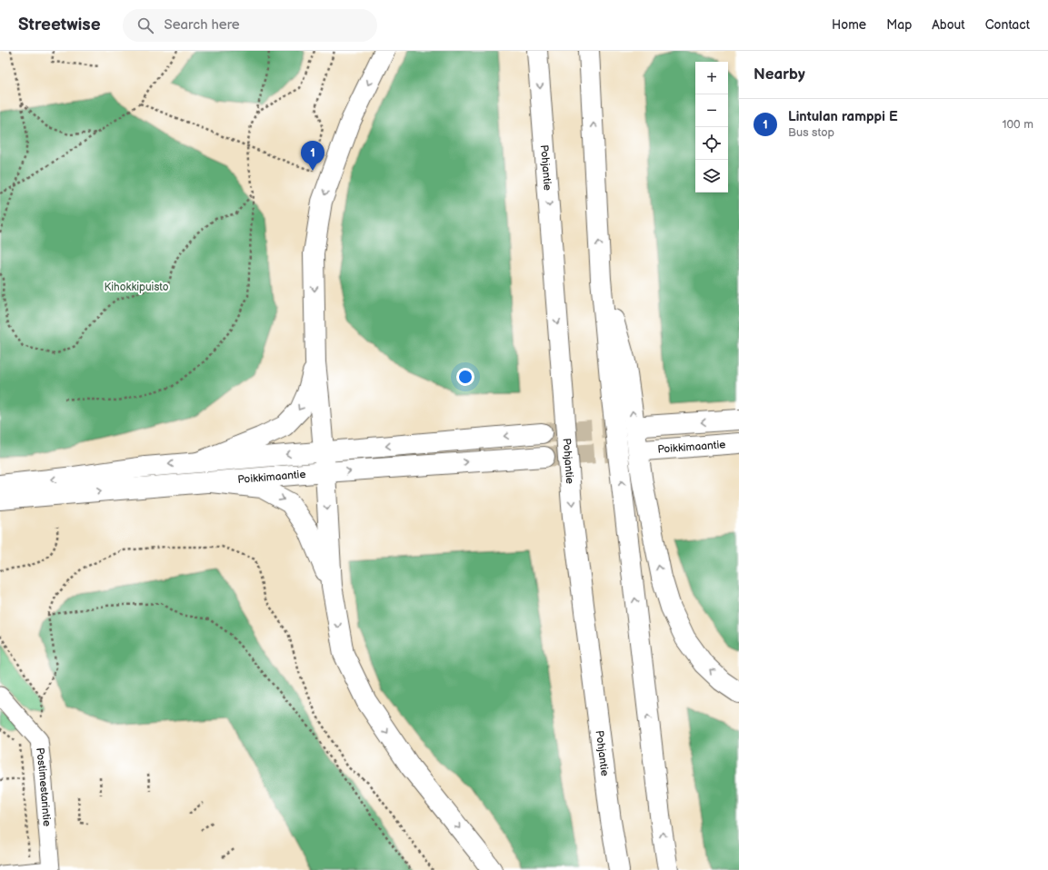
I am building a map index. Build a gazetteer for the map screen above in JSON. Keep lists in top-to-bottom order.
{
  "streets": {
    "main road": ["Pohjantie", "Poikkimaantie"],
    "street": ["Postimestarintie"]
  },
  "parks": ["Kihokkipuisto"],
  "page": {
    "header": "Streetwise",
    "search": "Search here",
    "nav": [
      "Home",
      "Map",
      "About",
      "Contact"
    ],
    "heading": "Nearby",
    "map_buttons": ["+", "−"],
    "list": [
      {
        "mark": "1",
        "name": "Lintulan ramppi E",
        "note": "Bus stop",
        "value": "100 m"
      }
    ],
    "pins": "1"
  }
}
